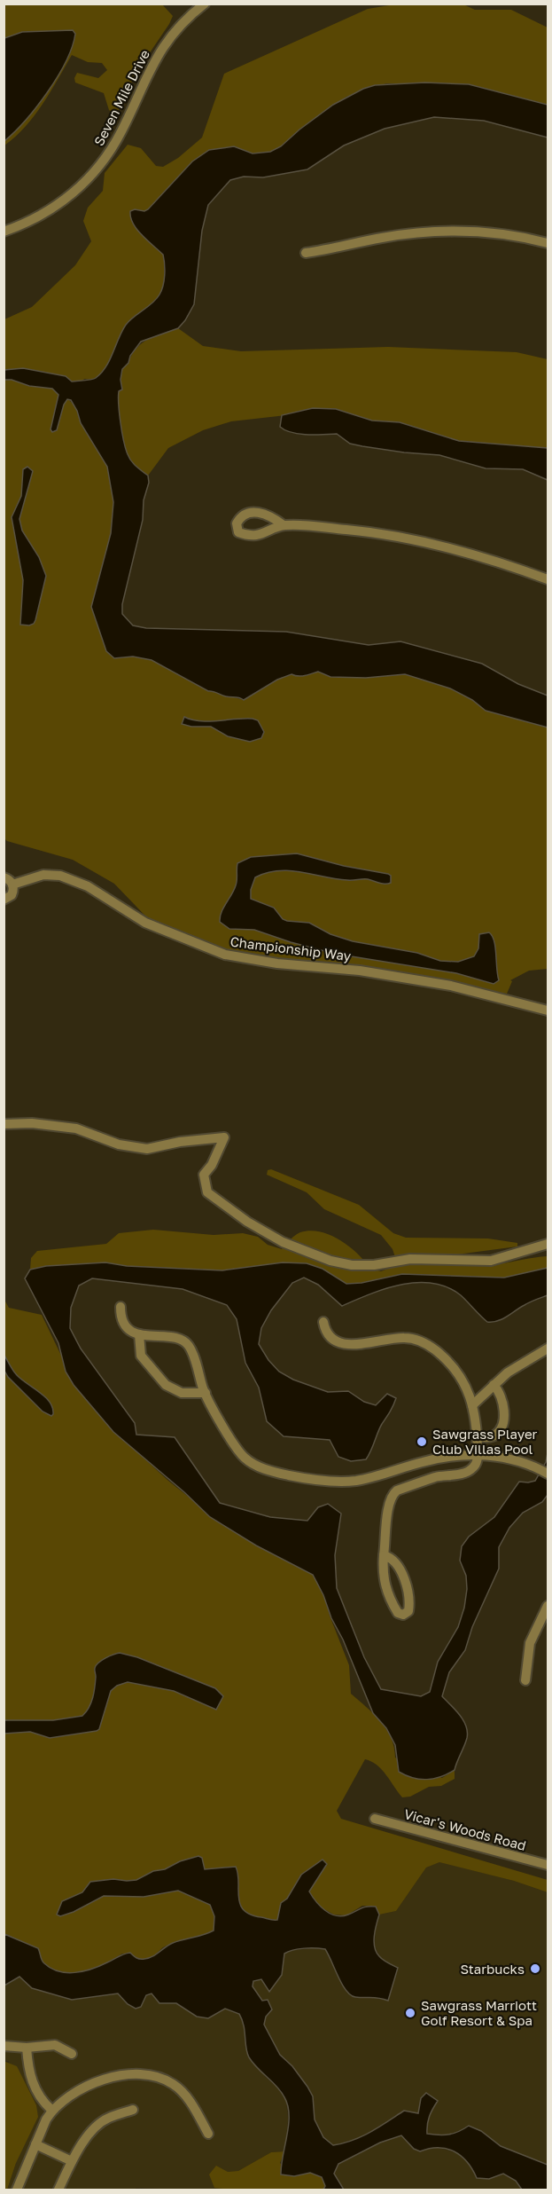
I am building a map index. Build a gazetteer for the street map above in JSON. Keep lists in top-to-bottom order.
{
  "streets": {
    "street": ["Seven Mile Drive", "Championship Way", "Vicar's Woods Road"]
  },
  "places": ["Sawgrass Player Club Villas Pool", "Starbucks", "Sawgrass Marriott Golf Resort & Spa"]
}
